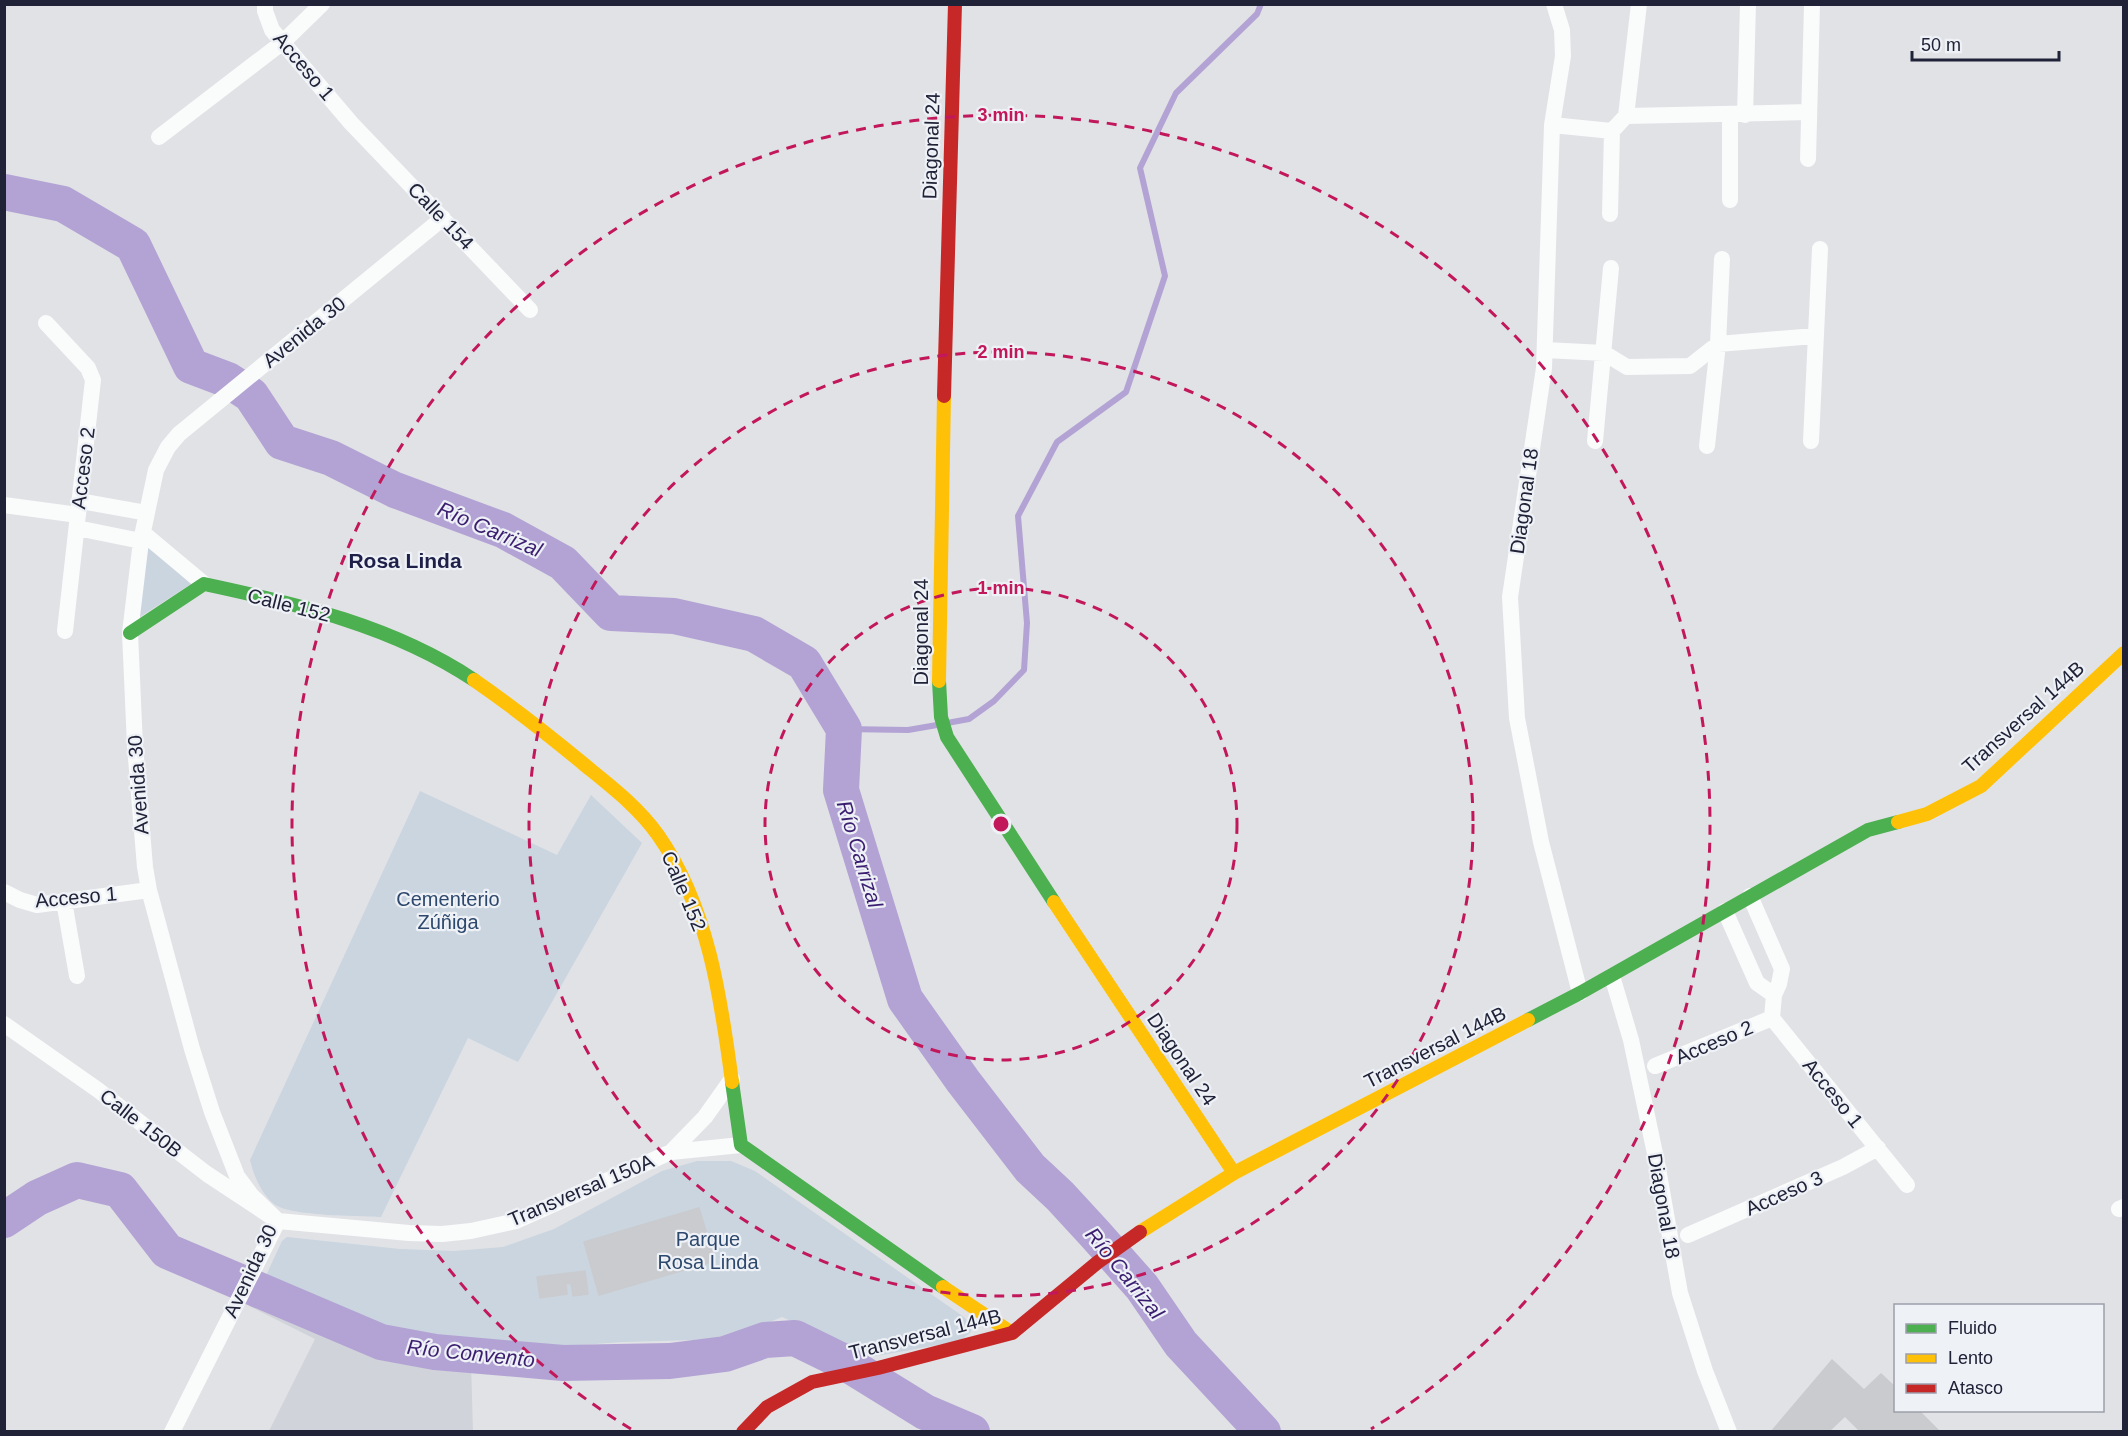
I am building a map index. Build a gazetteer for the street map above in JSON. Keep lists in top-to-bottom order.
{
  "streets": {
    "street": [
      "Acceso 1",
      "Diagonal 24",
      "Calle 154",
      "Avenida 30",
      "Acceso 2",
      "Diagonal 18",
      "Calle 152",
      "Transversal 144B",
      "Calle 150B",
      "Transversal 150A",
      "Acceso 3"
    ]
  },
  "crossings": [
    ["Acceso 1", "Calle 154"],
    ["Acceso 1", "Avenida 30"],
    ["Acceso 1", "Acceso 2"],
    ["Acceso 1", "Acceso 3"],
    ["Diagonal 24", "Transversal 144B"],
    ["Calle 154", "Avenida 30"],
    ["Avenida 30", "Calle 152"],
    ["Avenida 30", "Calle 150B"],
    ["Avenida 30", "Transversal 150A"],
    ["Diagonal 18", "Transversal 144B"],
    ["Calle 152", "Transversal 150A"],
    ["Calle 150B", "Transversal 150A"]
  ],
  "districts": ["Rosa Linda"],
  "water": ["Río Carrizal", "Río Convento"],
  "parks": ["Cementerio Zúñiga", "Parque Rosa Linda"],
  "legend": ["Fluido", "Lento", "Atasco"],
  "scale_bar": "50 m",
  "rings": ["3 min", "2 min", "1 min"]
}
